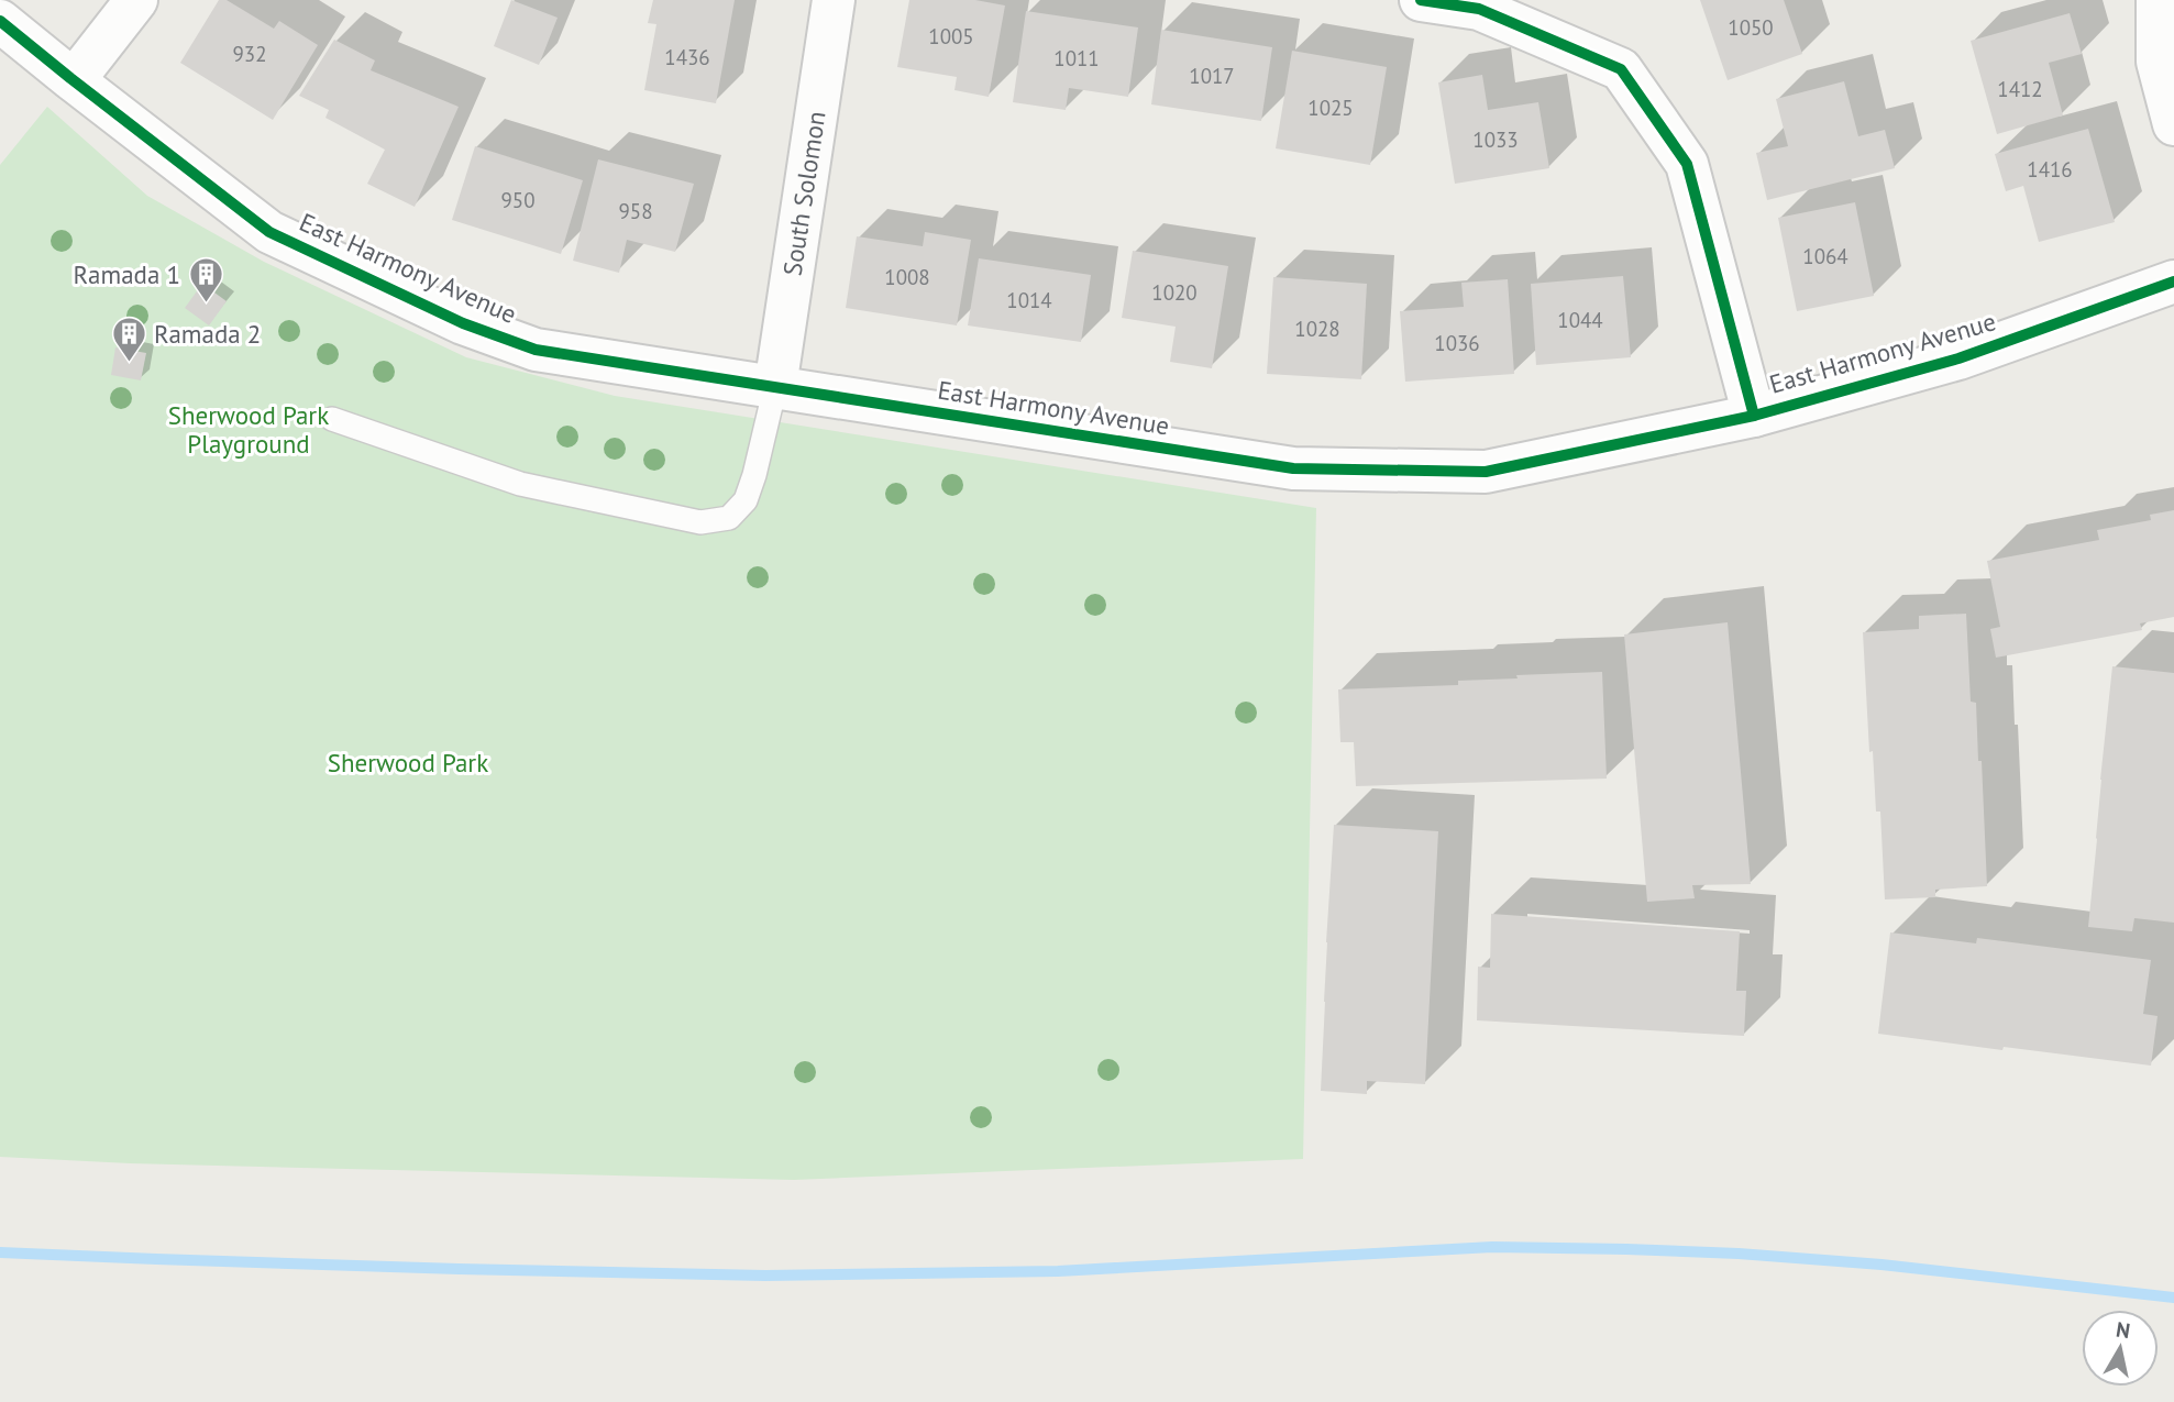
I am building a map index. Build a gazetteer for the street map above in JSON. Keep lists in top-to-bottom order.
{
  "streets": {
    "street": ["South Solomon", "East Harmony Avenue"]
  },
  "crossings": [
    ["South Solomon", "East Harmony Avenue"]
  ],
  "parks": ["Sherwood Park Playground", "Sherwood Park"],
  "places": {
    "building": ["Ramada 1", "Ramada 2"]
  },
  "house_numbers": [
    "1050",
    "1005",
    "932",
    "1436",
    "1011",
    "1017",
    "1412",
    "1025",
    "1033",
    "1416",
    "950",
    "958",
    "1064",
    "1008",
    "1020",
    "1014",
    "1044",
    "1028",
    "1036"
  ],
  "north": "top"
}
